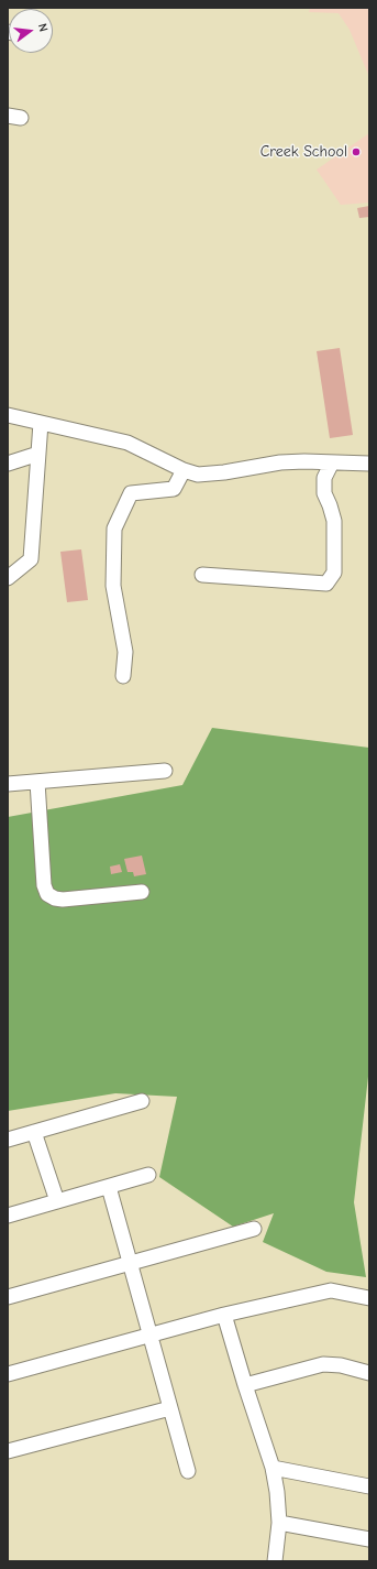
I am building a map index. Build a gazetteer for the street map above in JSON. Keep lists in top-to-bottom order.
{
  "places": ["Creek School"],
  "north": "right"
}
